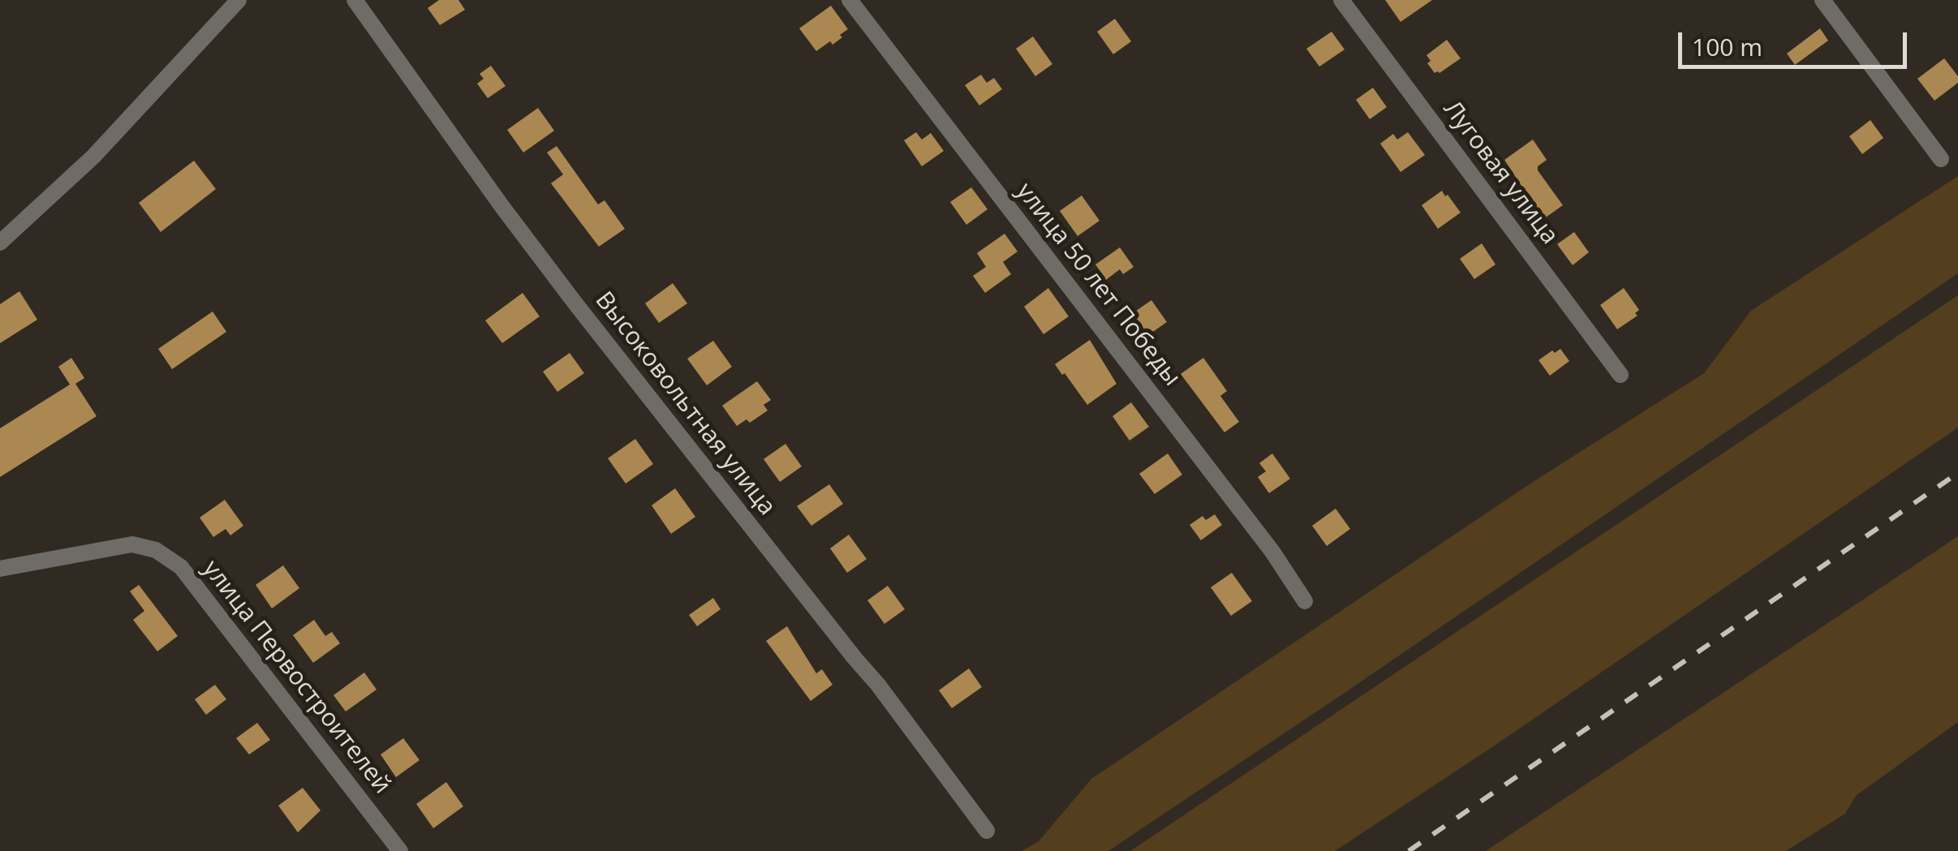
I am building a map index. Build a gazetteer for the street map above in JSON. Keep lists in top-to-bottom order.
{
  "streets": {
    "street": [
      "Луговая улица",
      "улица 50 лет Победы",
      "Высоковольтная улица",
      "улица Первостроителей"
    ]
  },
  "scale_bar": "100 m"
}
